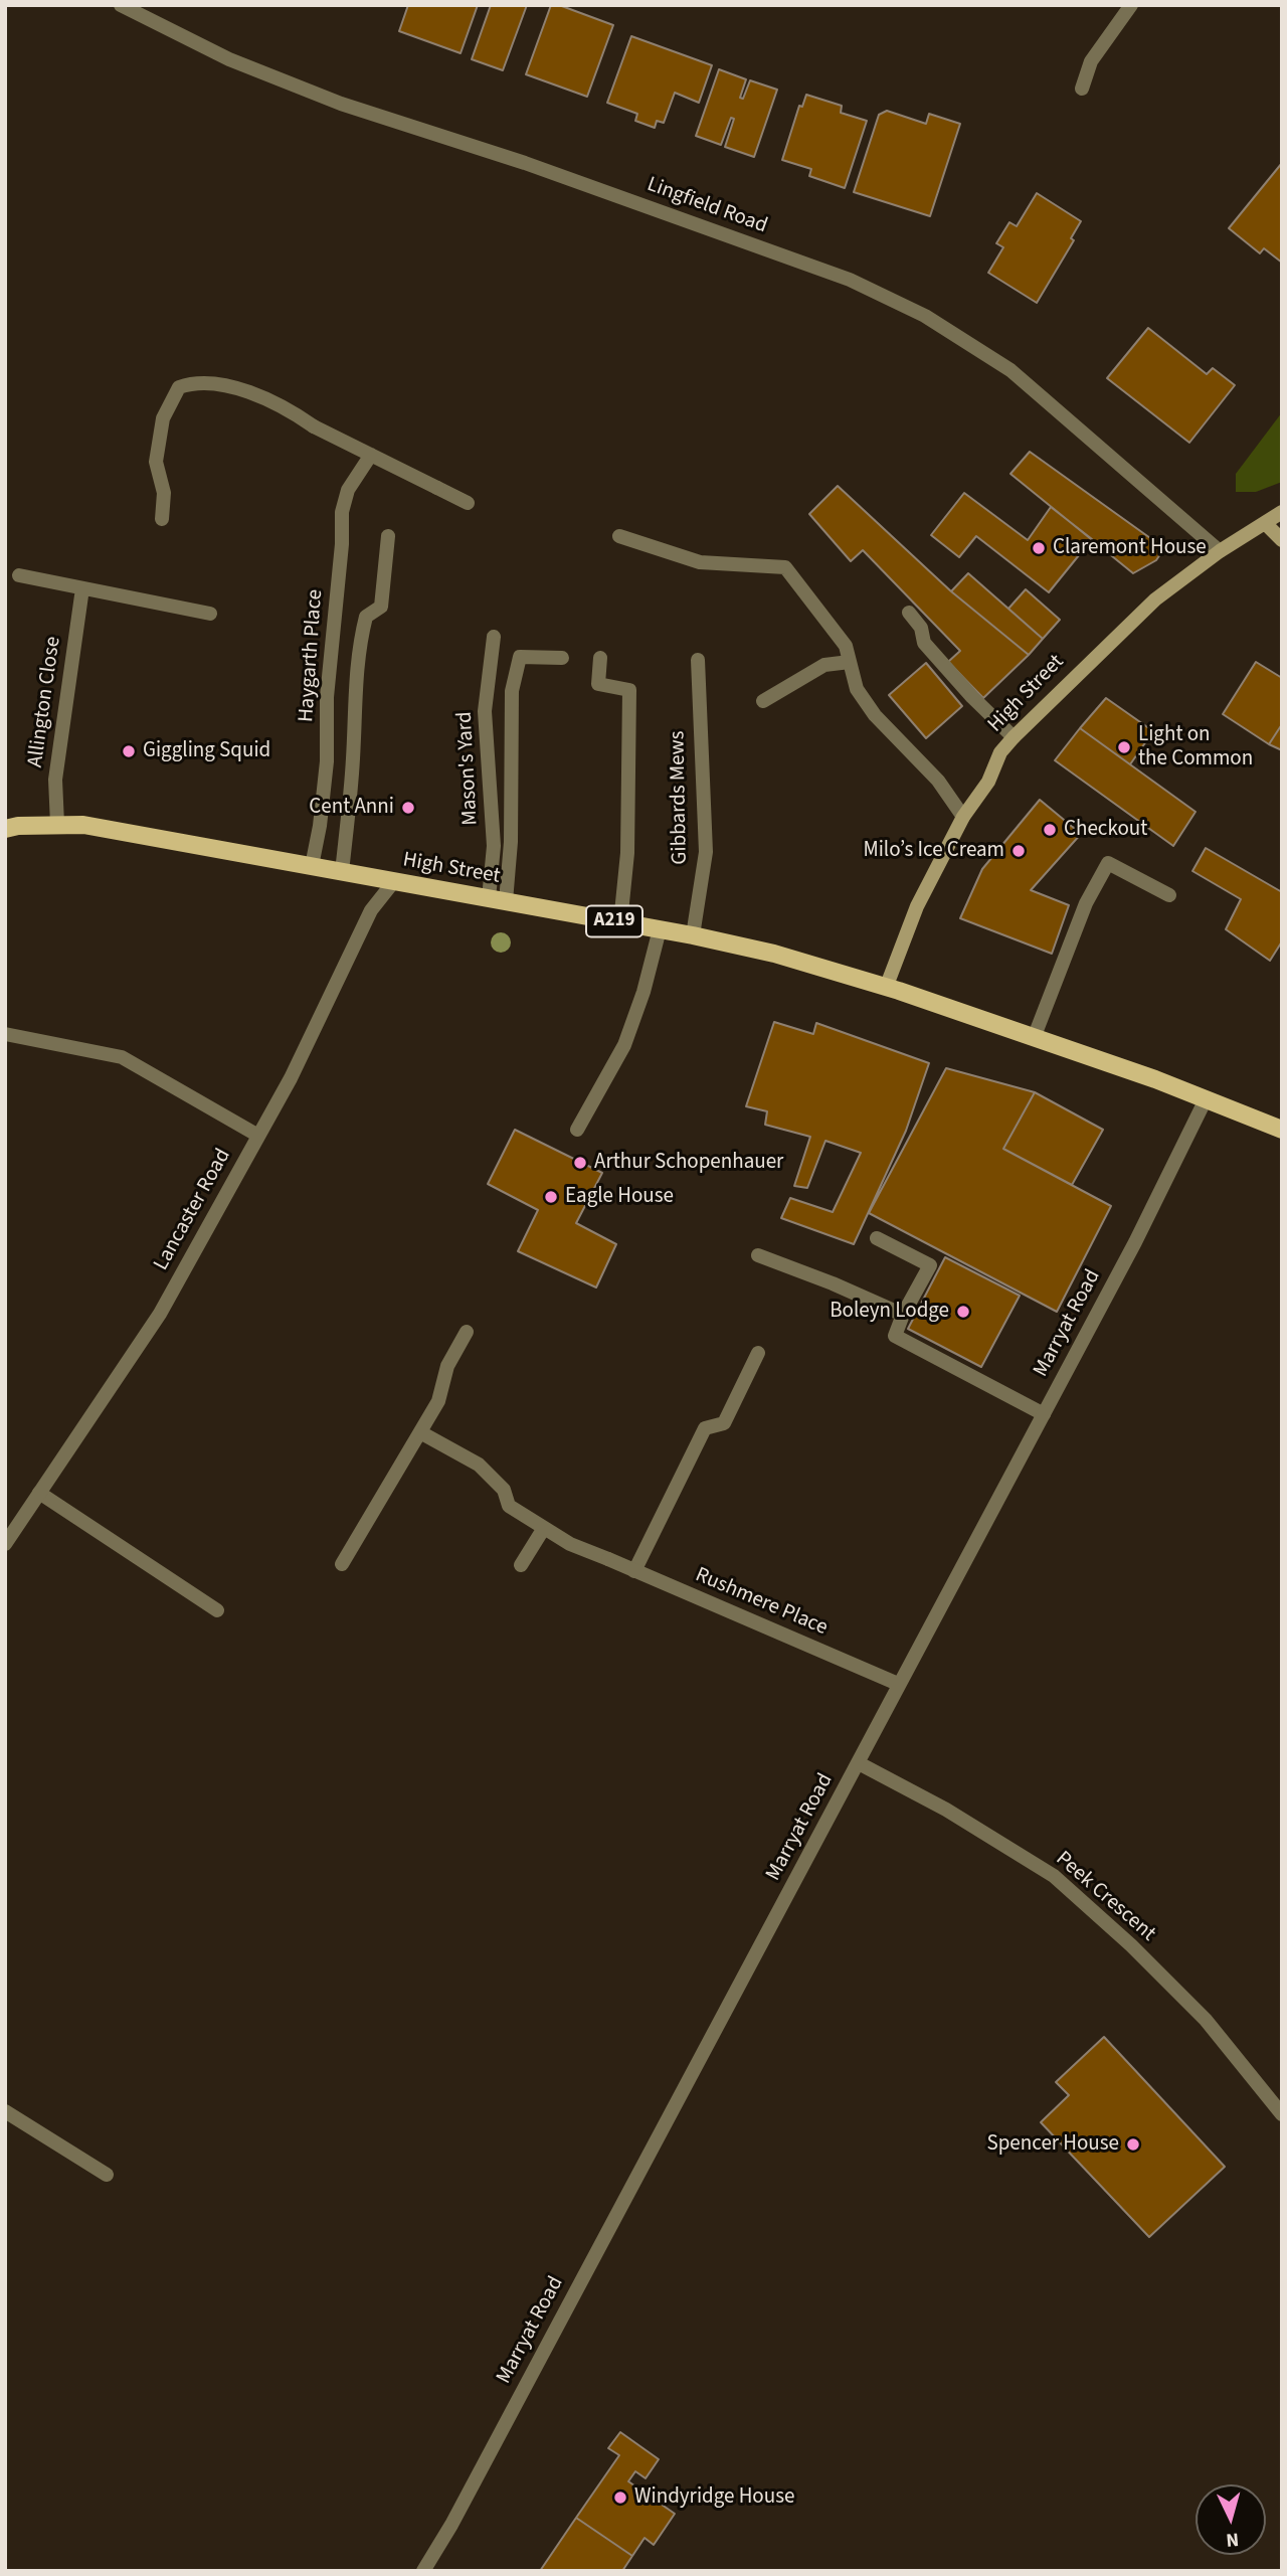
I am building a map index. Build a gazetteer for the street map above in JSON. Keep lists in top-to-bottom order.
{
  "streets": {
    "main road": ["High Street", "A219"],
    "street": [
      "Lingfield Road",
      "Haygarth Place",
      "Allington Close",
      "Mason's Yard",
      "Gibbards Mews",
      "Lancaster Road",
      "Marryat Road",
      "Rushmere Place",
      "Peek Crescent"
    ]
  },
  "crossings": [
    ["Lingfield Road", "High Street"],
    ["Haygarth Place", "High Street"],
    ["High Street", "Allington Close"],
    ["High Street", "Mason's Yard"],
    ["High Street", "Gibbards Mews"],
    ["High Street", "A219"],
    ["High Street", "Lancaster Road"],
    ["High Street", "Marryat Road"],
    ["A219", "Marryat Road"],
    ["Marryat Road", "Rushmere Place"],
    ["Marryat Road", "Peek Crescent"]
  ],
  "places": [
    "Claremont House",
    "Light on the Common",
    "Giggling Squid",
    "Cent Anni",
    "Checkout",
    "Milo’s Ice Cream",
    "Arthur Schopenhauer",
    "Eagle House",
    "Boleyn Lodge",
    "Spencer House",
    "Windyridge House"
  ],
  "north": "bottom"
}
